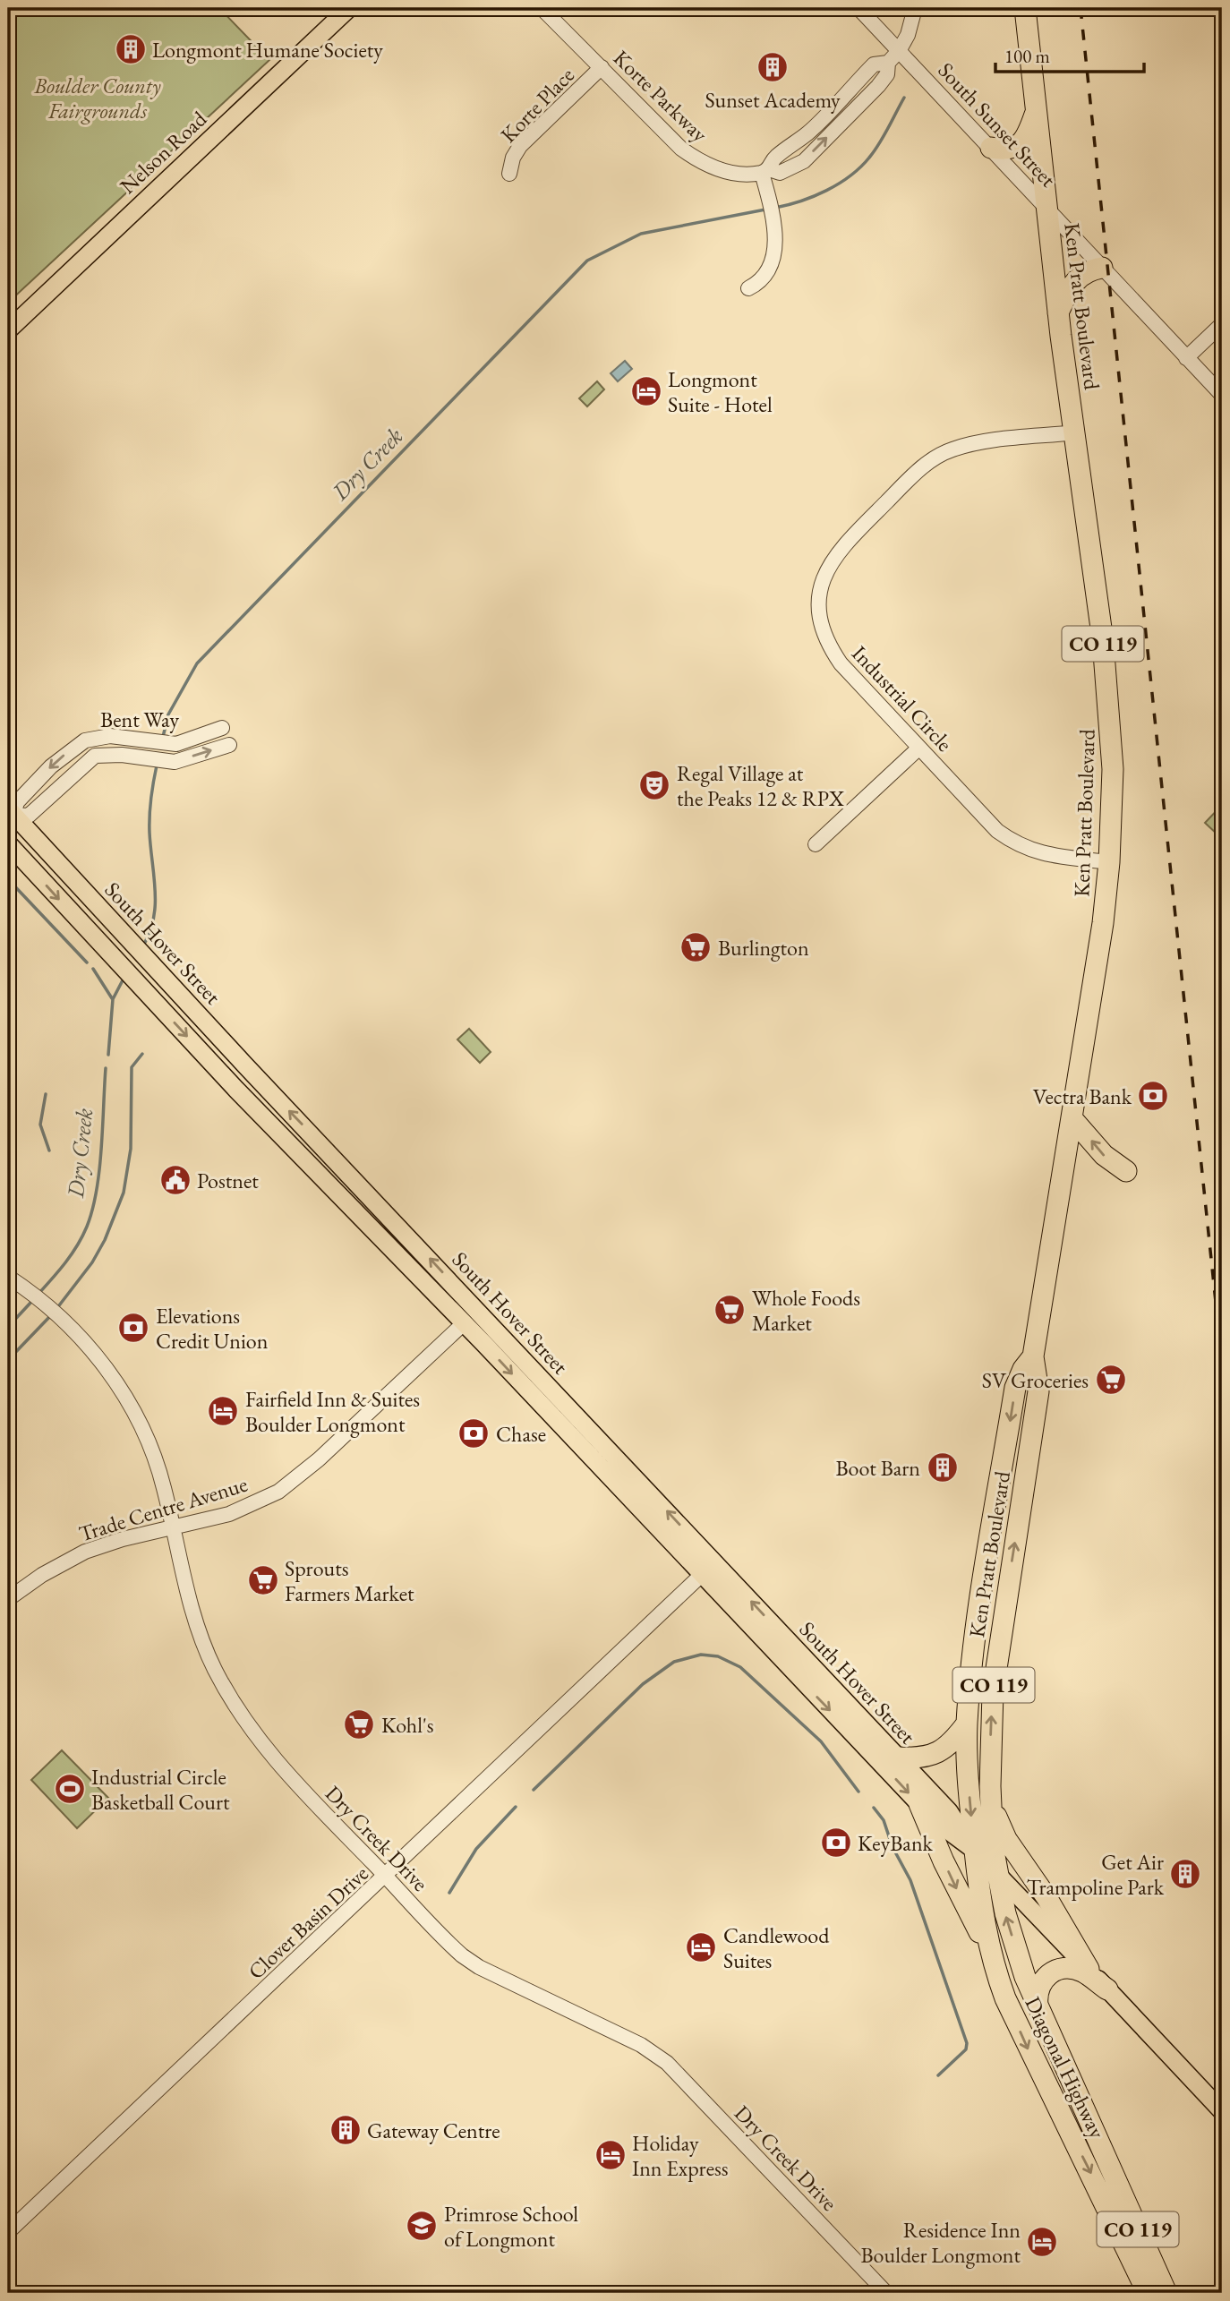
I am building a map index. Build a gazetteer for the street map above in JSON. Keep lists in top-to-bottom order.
{
  "streets": {
    "highway": ["Ken Pratt Boulevard", "CO 119", "Diagonal Highway"],
    "main road": ["Nelson Road", "South Hover Street"],
    "street": [
      "Korte Parkway",
      "Korte Place",
      "South Sunset Street",
      "Industrial Circle",
      "Bent Way",
      "Trade Centre Avenue",
      "Dry Creek Drive",
      "Clover Basin Drive"
    ]
  },
  "crossings": [
    ["Korte Parkway", "Korte Place"],
    ["South Sunset Street", "Ken Pratt Boulevard"],
    ["Ken Pratt Boulevard", "Industrial Circle"],
    ["Ken Pratt Boulevard", "South Hover Street"],
    ["Ken Pratt Boulevard", "Diagonal Highway"],
    ["Bent Way", "South Hover Street"],
    ["South Hover Street", "Trade Centre Avenue"],
    ["South Hover Street", "Clover Basin Drive"],
    ["South Hover Street", "Diagonal Highway"],
    ["Trade Centre Avenue", "Dry Creek Drive"],
    ["Dry Creek Drive", "Clover Basin Drive"]
  ],
  "water": ["Dry Creek"],
  "parks": ["Boulder County Fairgrounds"],
  "places": {
    "building": [
      "Longmont Humane Society",
      "Sunset Academy",
      "Boot Barn",
      "Get Air Trampoline Park",
      "Gateway Centre"
    ],
    "hotel": [
      "Longmont Suite - Hotel",
      "Fairfield Inn & Suites Boulder Longmont",
      "Candlewood Suites",
      "Holiday Inn Express",
      "Residence Inn Boulder Longmont"
    ],
    "theatre": ["Regal Village at the Peaks 12 & RPX"],
    "supermarket": [
      "Burlington",
      "Whole Foods Market",
      "SV Groceries",
      "Sprouts Farmers Market",
      "Kohl's"
    ],
    "bank": [
      "Vectra Bank",
      "Elevations Credit Union",
      "Chase",
      "KeyBank"
    ],
    "public building": ["Postnet"],
    "sports": ["Industrial Circle Basketball Court"],
    "school or university": ["Primrose School of Longmont"]
  },
  "scale_bar": "100 m"
}
